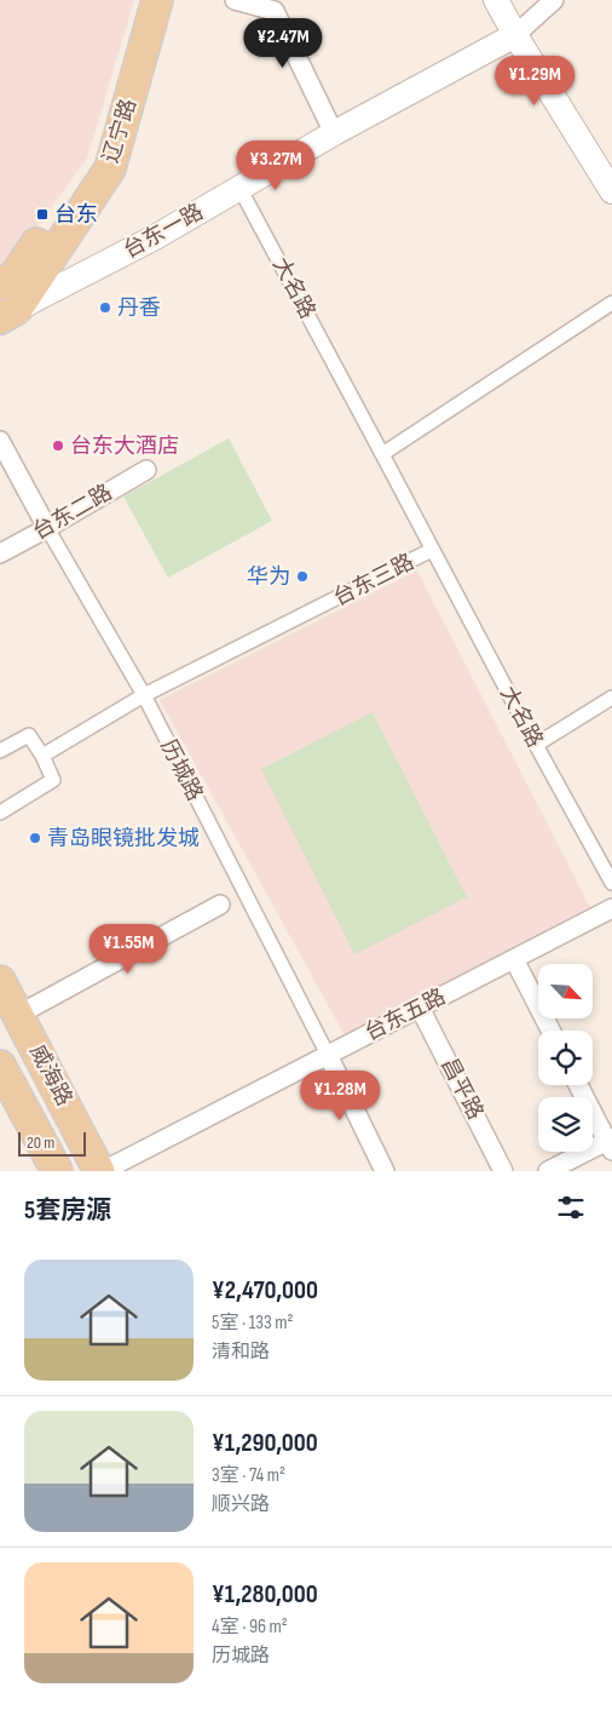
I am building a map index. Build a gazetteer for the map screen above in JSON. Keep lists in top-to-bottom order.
{
  "streets": {
    "main road": ["辽宁路", "威海路"],
    "street": [
      "台东一路",
      "大名路",
      "台东二路",
      "台东三路",
      "历城路",
      "台东五路",
      "昌平路"
    ]
  },
  "crossings": [
    ["辽宁路", "台东一路"],
    ["台东一路", "大名路"],
    ["大名路", "台东三路"],
    ["台东二路", "历城路"],
    ["台东三路", "历城路"],
    ["历城路", "台东五路"],
    ["台东五路", "威海路"],
    ["台东五路", "昌平路"]
  ],
  "places": {
    "transit": ["台东"],
    "other": [
      "丹香",
      "台东大酒店",
      "华为",
      "青岛眼镜批发城"
    ]
  },
  "scale_bar": "20 m",
  "north": "bottom right",
  "page": {
    "price": [
      "¥2.47M",
      "¥1.29M",
      "¥3.27M",
      "¥1.55M",
      "¥1.28M"
    ],
    "scale": "20 m",
    "heading": "5套房源",
    "list": [
      {
        "name": "¥2,470,000",
        "note": "5室 · 133 m² · 清和路"
      },
      {
        "name": "¥1,290,000",
        "note": "3室 · 74 m² · 顺兴路"
      },
      {
        "name": "¥1,280,000",
        "note": "4室 · 96 m² · 历城路"
      }
    ]
  }
}
